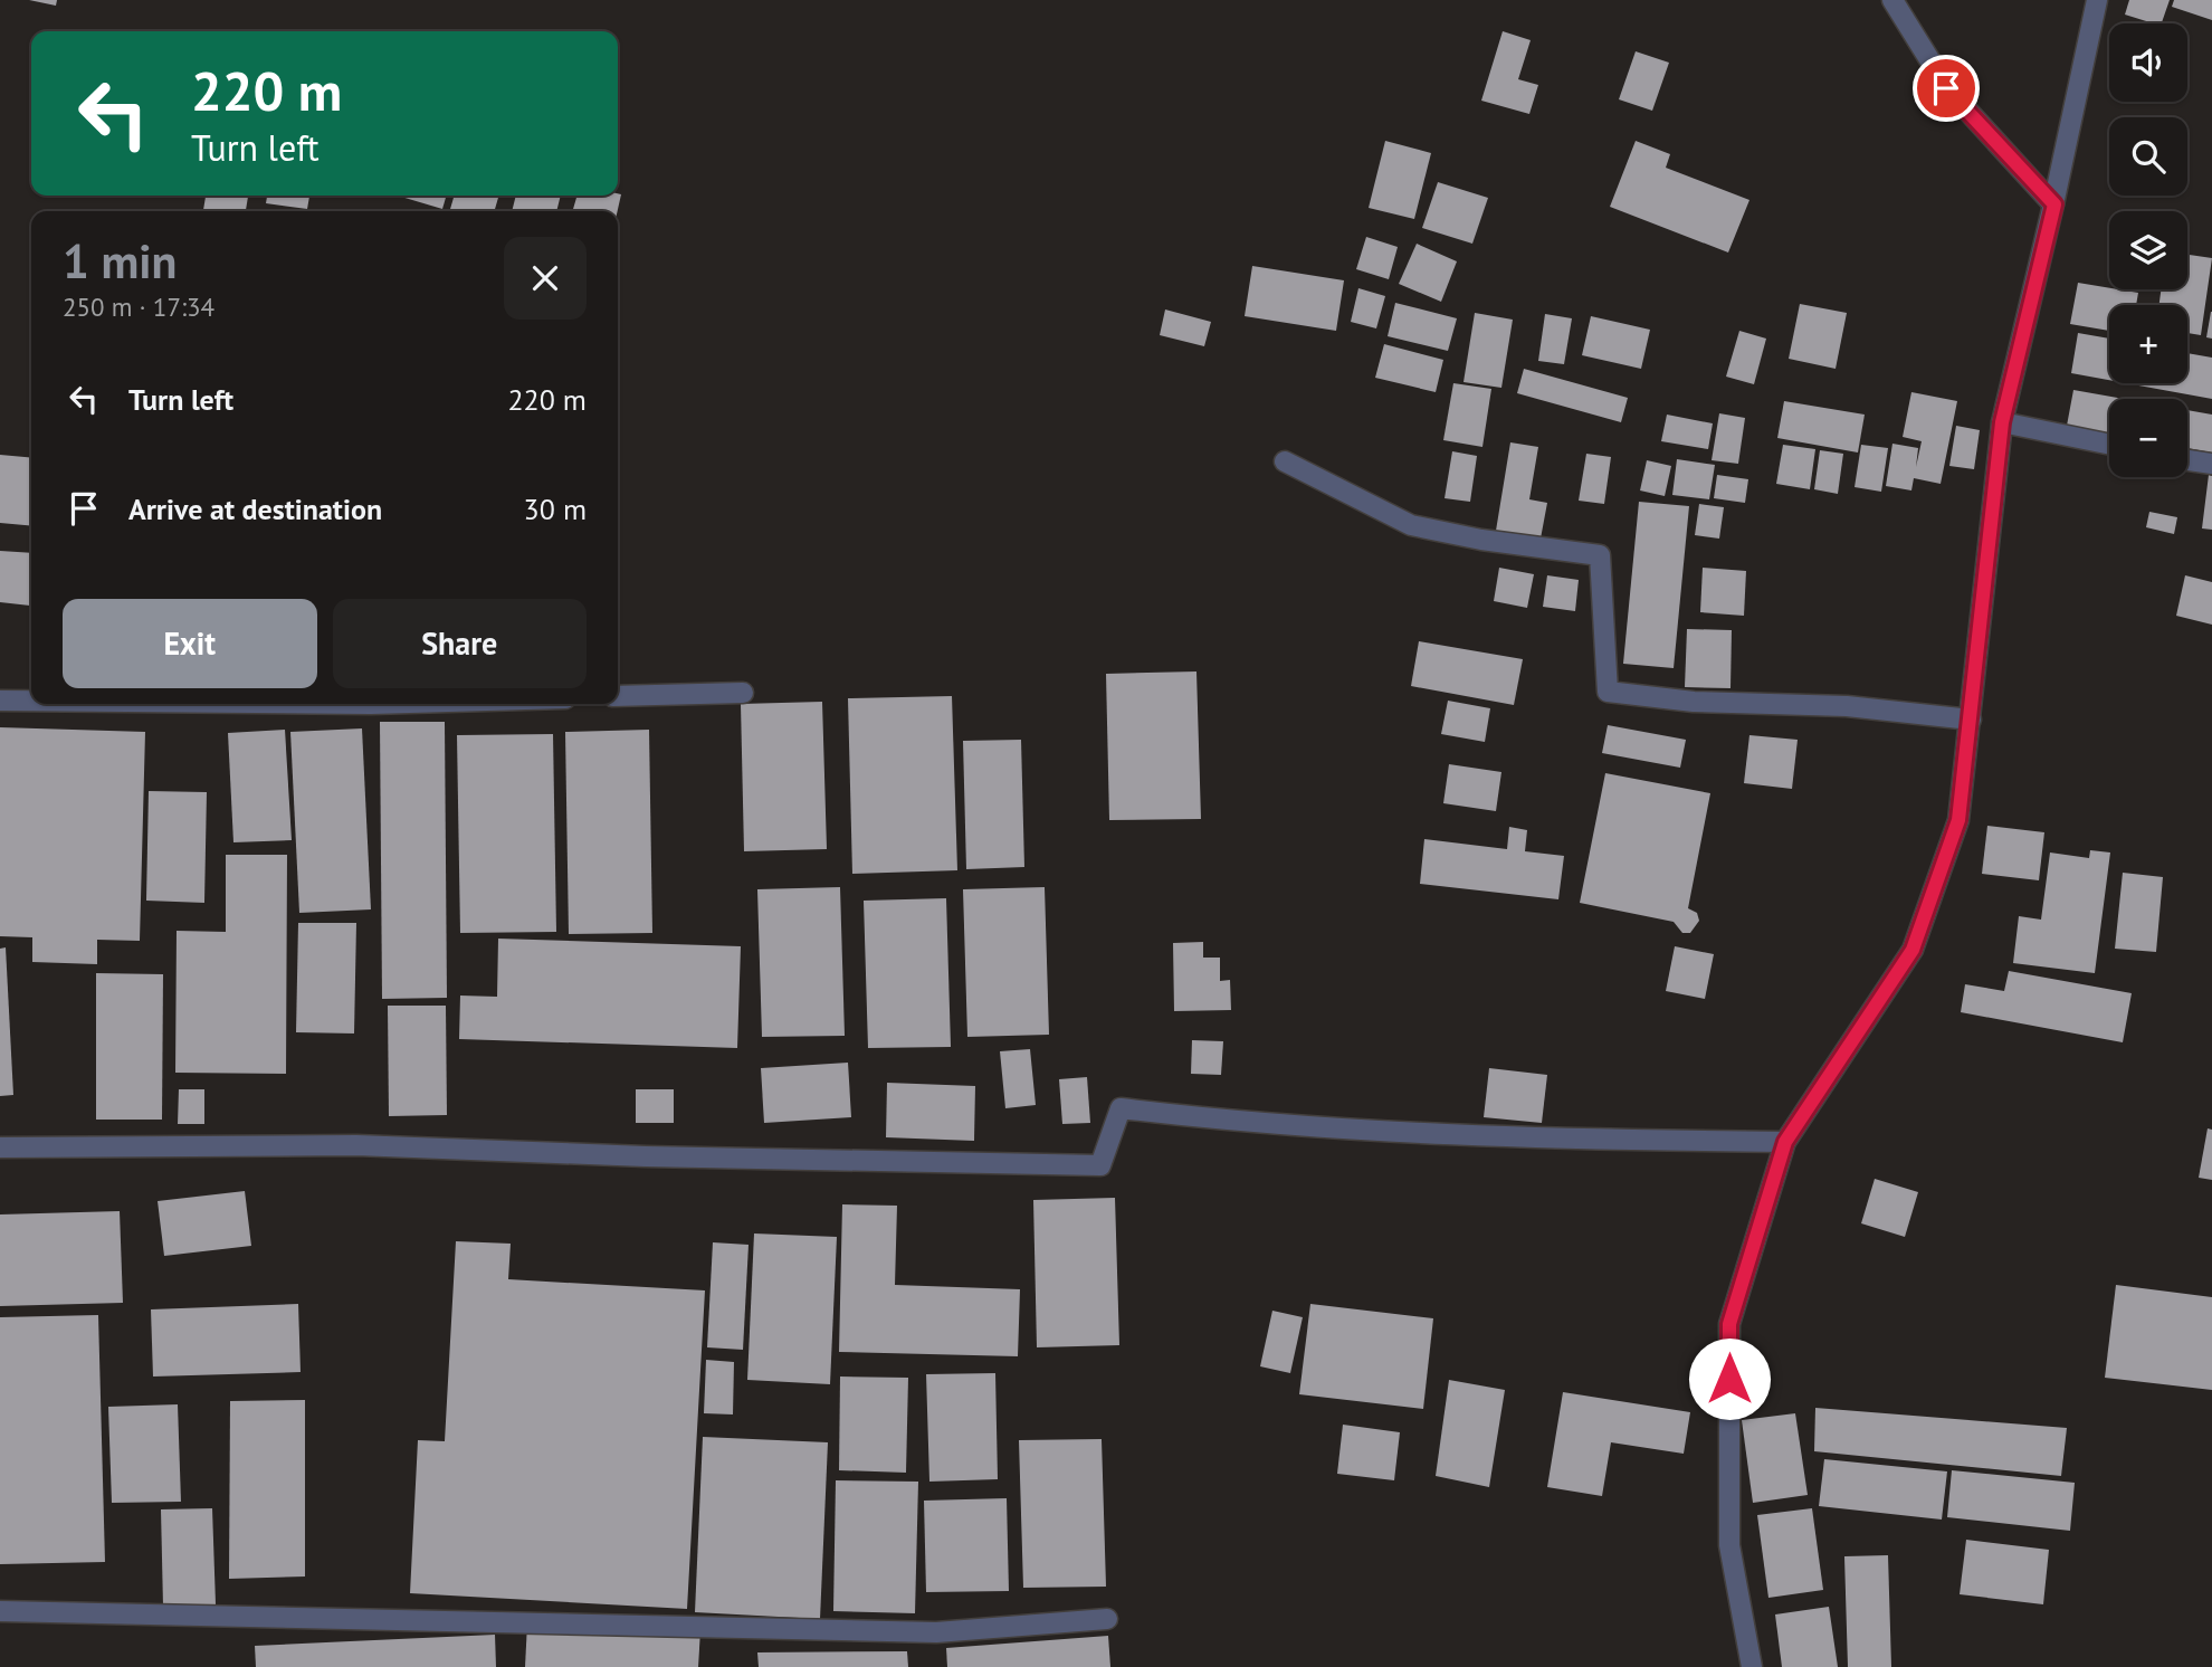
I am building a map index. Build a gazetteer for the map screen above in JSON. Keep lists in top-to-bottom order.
{
  "page": {
    "map_buttons": ["+", "−"],
    "turn": ["220 m", "Turn left"],
    "heading": ["1 min", "250 m · 17:34"],
    "list": [
      {
        "name": "Turn left",
        "value": "220 m"
      },
      {
        "name": "Arrive at destination",
        "value": "30 m"
      }
    ],
    "buttons": ["Exit", "Share"]
  }
}
